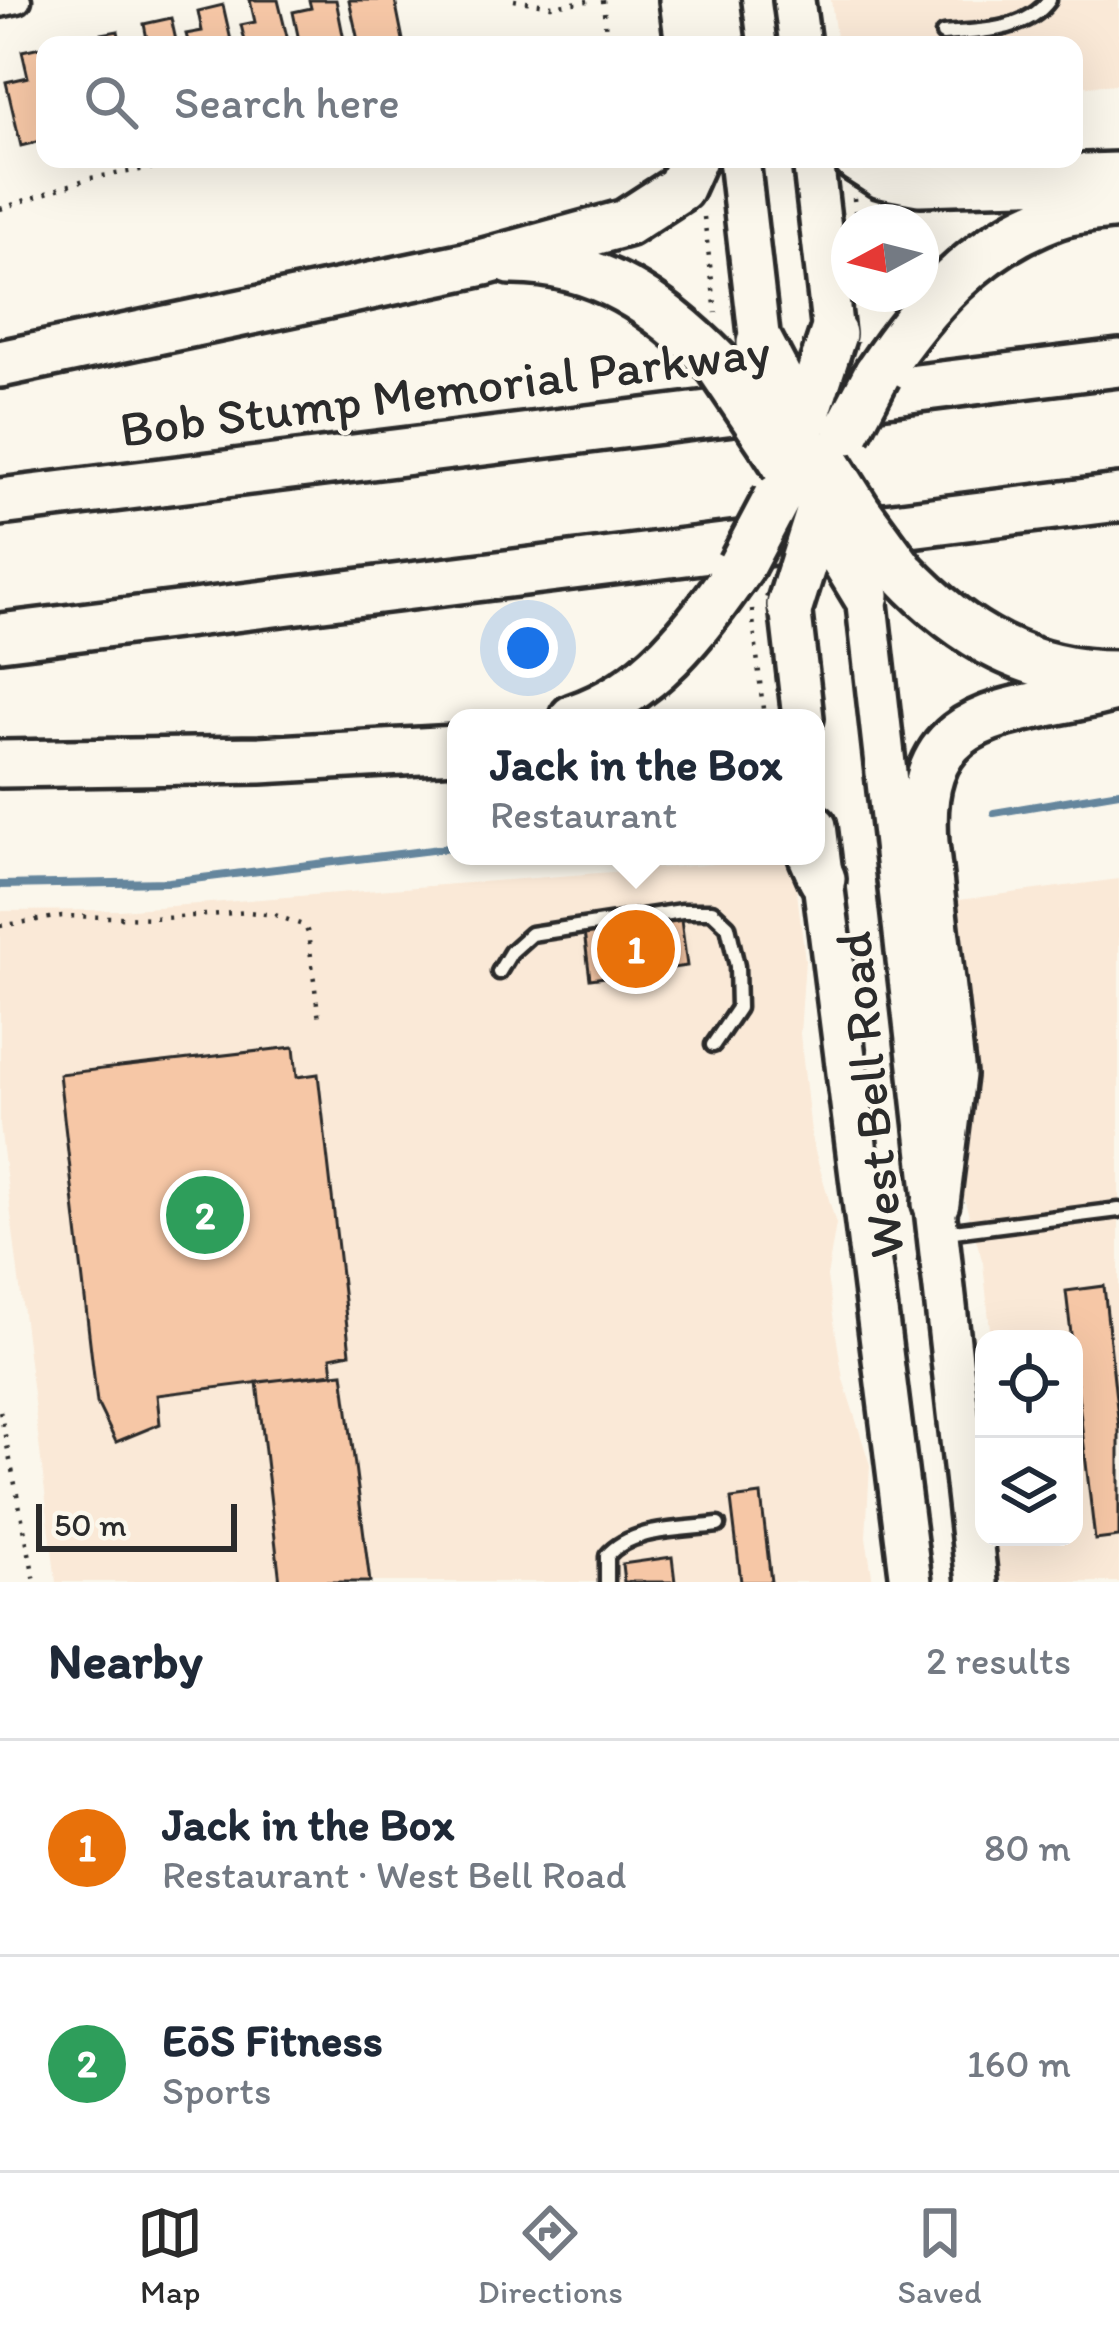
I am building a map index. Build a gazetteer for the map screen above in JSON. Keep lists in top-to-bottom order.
{
  "streets": {
    "highway": ["Bob Stump Memorial Parkway"],
    "main road": ["West Bell Road"]
  },
  "scale_bar": "50 m",
  "north": "left",
  "page": {
    "search": "Search here",
    "popup": ["Jack in the Box", "Restaurant"],
    "pins": ["1", "2"],
    "scale": "50 m",
    "heading": ["Nearby", "2 results"],
    "list": [
      {
        "mark": "1",
        "name": "Jack in the Box",
        "note": "Restaurant · West Bell Road",
        "value": "80 m"
      },
      {
        "mark": "2",
        "name": "EōS Fitness",
        "note": "Sports",
        "value": "160 m"
      }
    ],
    "nav": ["Map", "Directions", "Saved"]
  }
}
